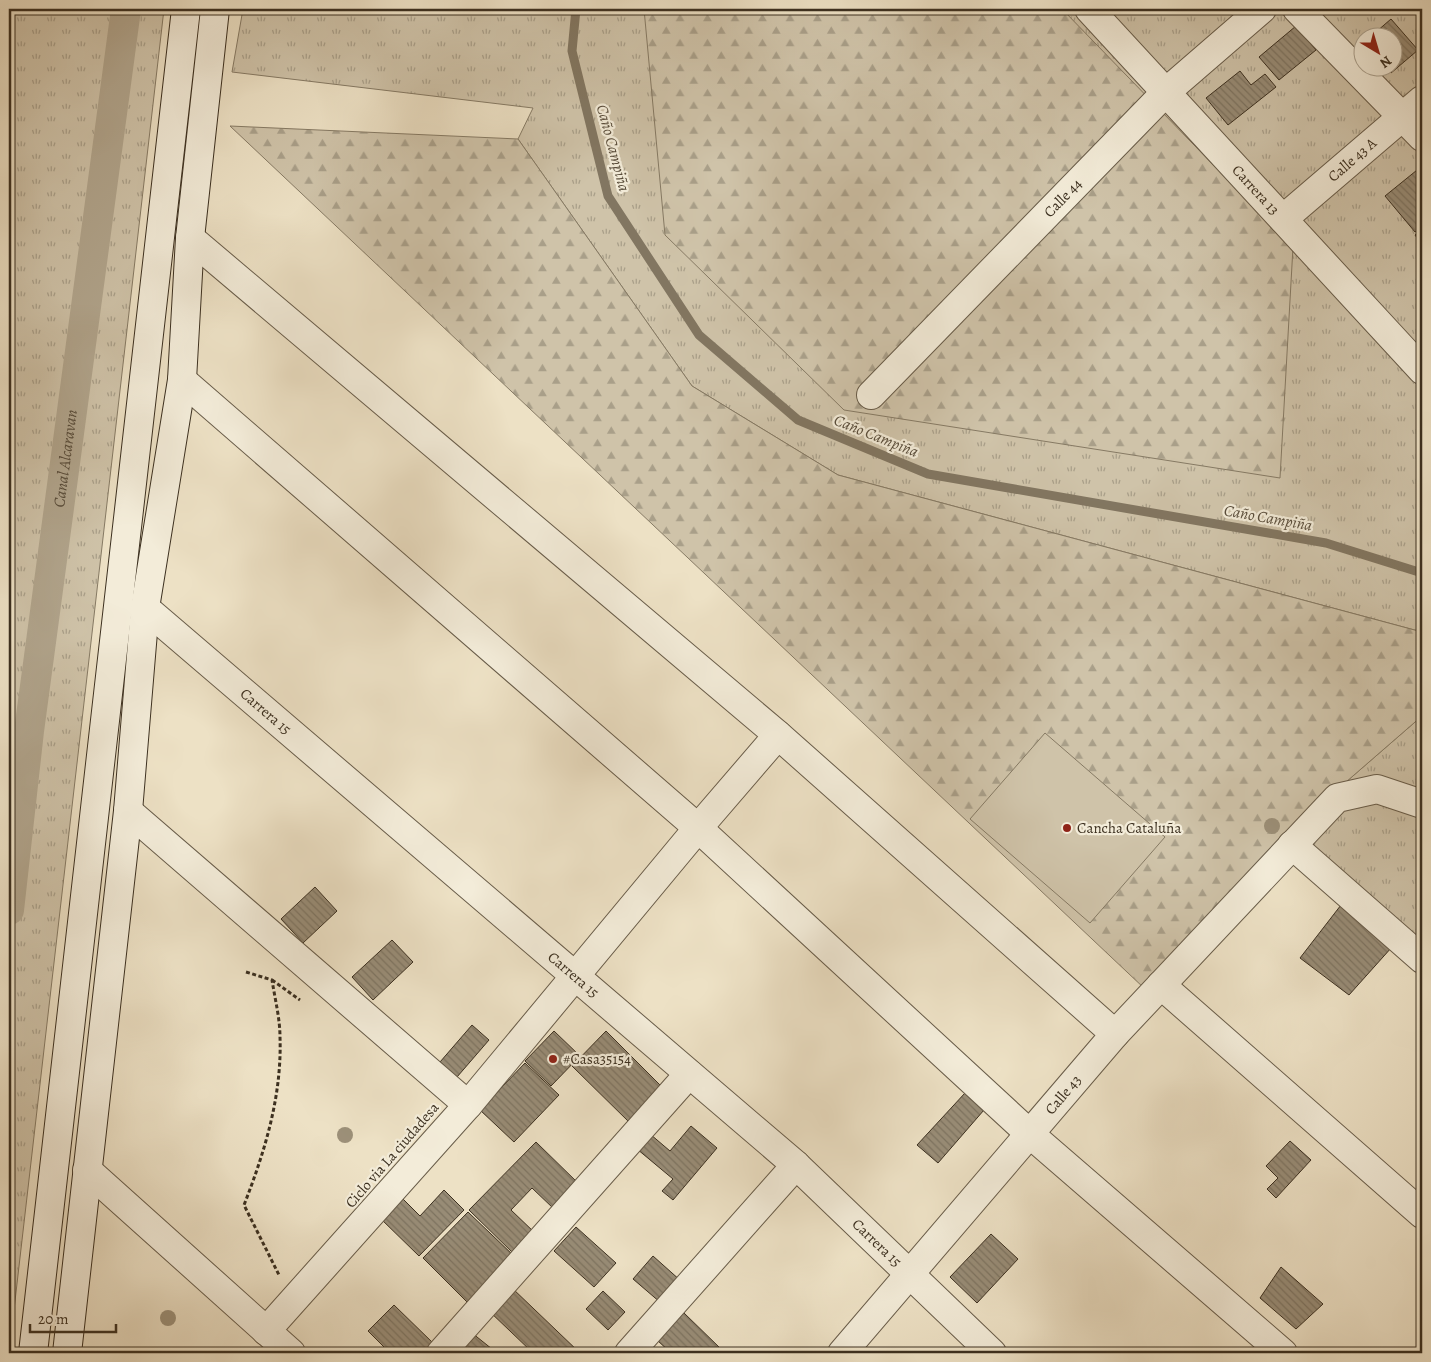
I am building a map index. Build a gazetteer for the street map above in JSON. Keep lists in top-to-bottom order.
{
  "streets": {
    "street": [
      "Calle 43 A",
      "Carrera 13",
      "Calle 44",
      "Carrera 15",
      "Calle 43"
    ]
  },
  "crossings": [
    ["Calle 43 A", "Carrera 13"],
    ["Carrera 13", "Calle 44"],
    ["Carrera 15", "Calle 43"]
  ],
  "water": ["Caño Campiña", "Canal Alcaravan"],
  "places": ["Cancha Cataluña", "#Casa35154"],
  "scale_bar": "20 m",
  "north": "bottom right"
}
